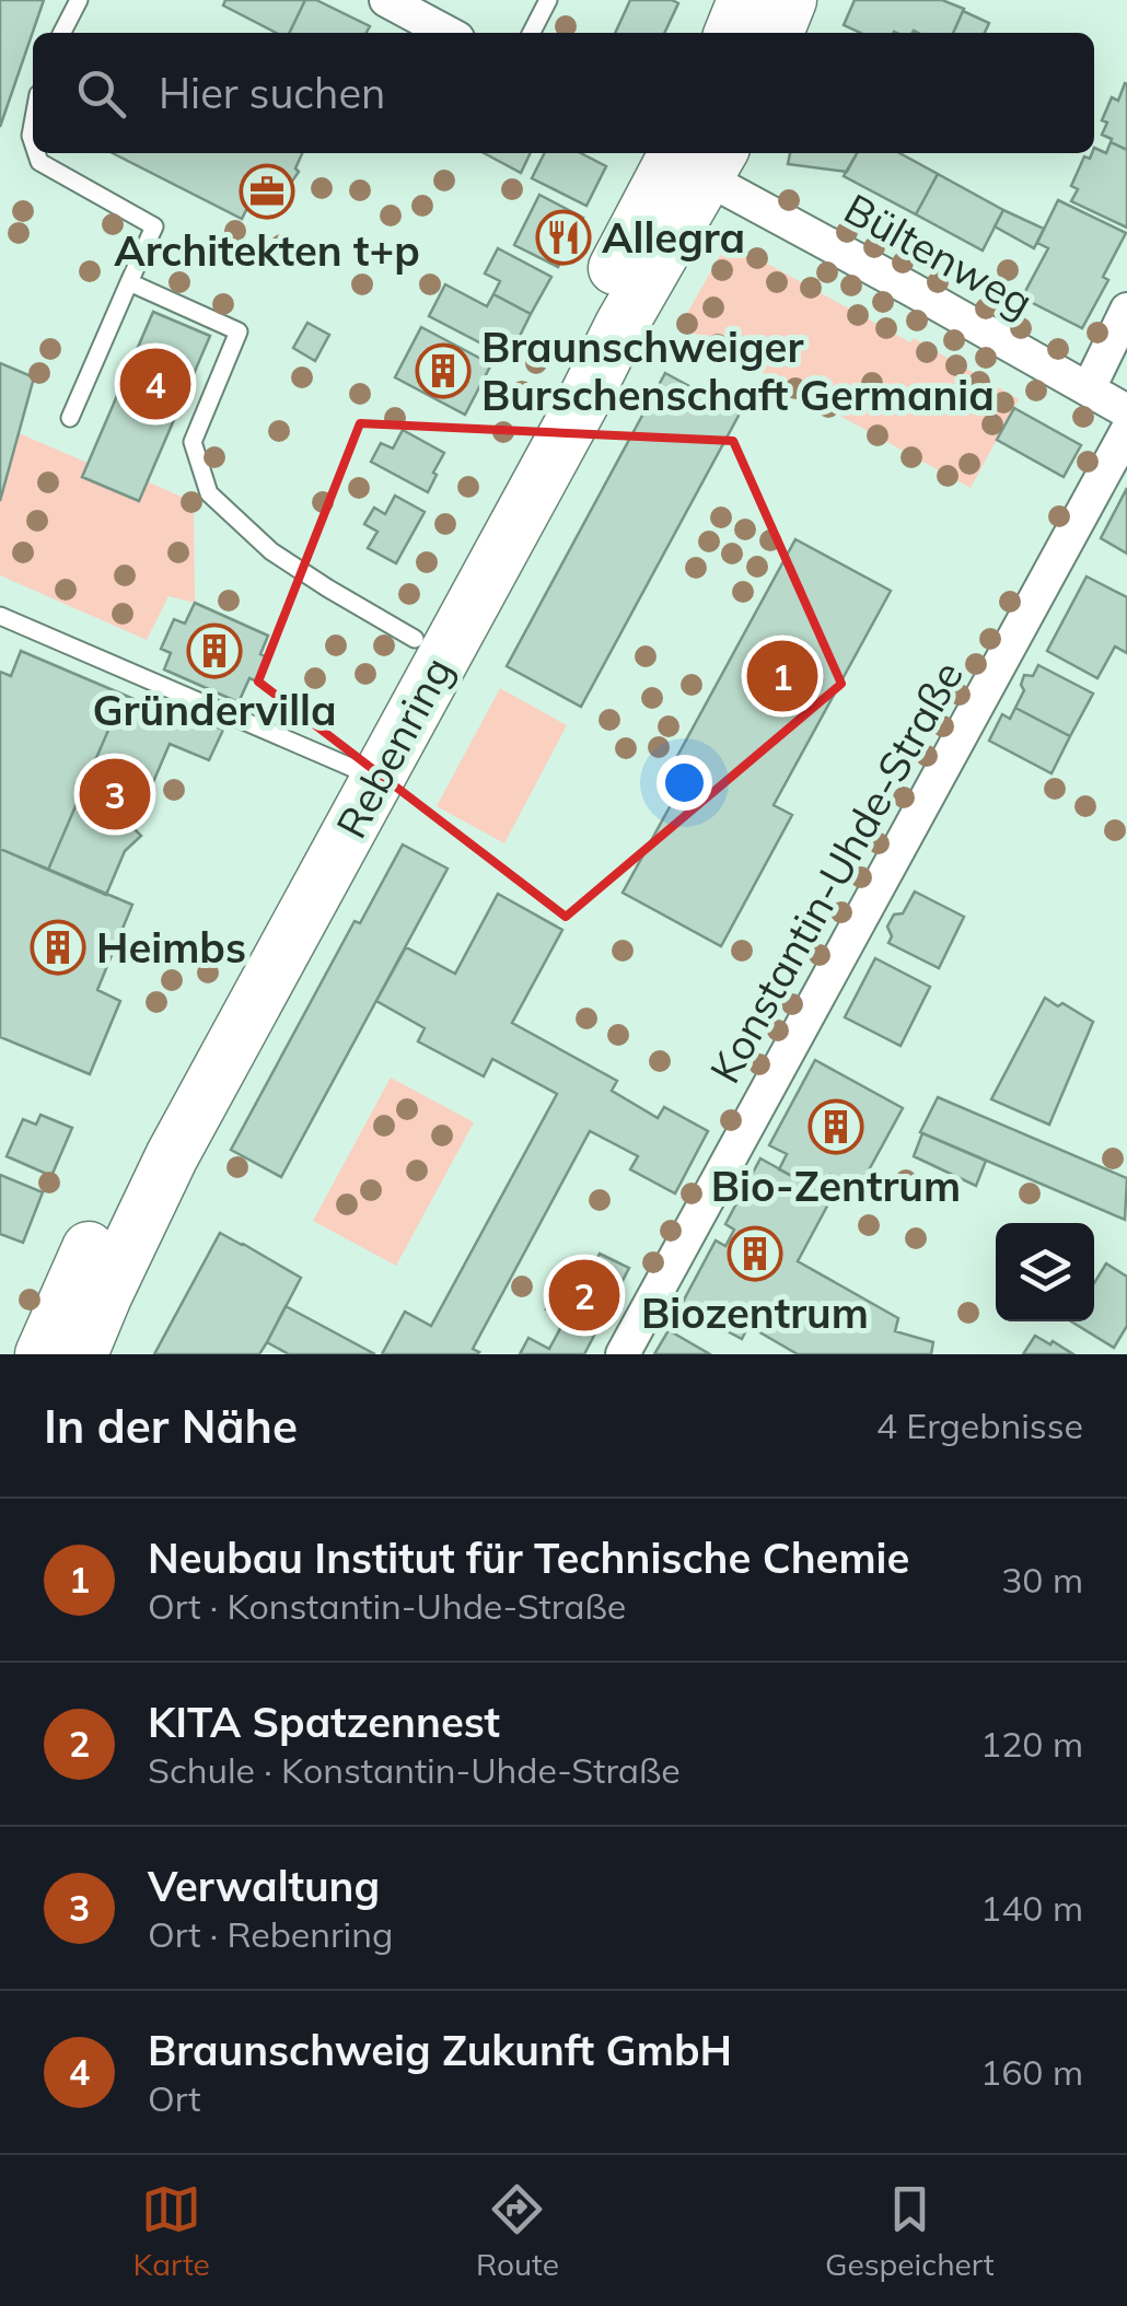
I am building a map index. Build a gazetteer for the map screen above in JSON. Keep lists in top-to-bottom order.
{
  "streets": {
    "main road": ["Rebenring"],
    "street": ["Bültenweg", "Konstantin-Uhde-Straße"]
  },
  "crossings": [
    ["Bültenweg", "Rebenring"]
  ],
  "places": {
    "office": ["Architekten t+p"],
    "restaurant": ["Allegra"],
    "building": [
      "Braunschweiger Burschenschaft Germania",
      "Gründervilla",
      "Heimbs",
      "Bio-Zentrum",
      "Biozentrum"
    ]
  },
  "page": {
    "search": "Hier suchen",
    "pins": [
      "4",
      "1",
      "3",
      "2"
    ],
    "heading": ["In der Nähe", "4 Ergebnisse"],
    "list": [
      {
        "mark": "1",
        "name": "Neubau Institut für Technische Chemie",
        "note": "Ort · Konstantin-Uhde-Straße",
        "value": "30 m"
      },
      {
        "mark": "2",
        "name": "KITA Spatzennest",
        "note": "Schule · Konstantin-Uhde-Straße",
        "value": "120 m"
      },
      {
        "mark": "3",
        "name": "Verwaltung",
        "note": "Ort · Rebenring",
        "value": "140 m"
      },
      {
        "mark": "4",
        "name": "Braunschweig Zukunft GmbH",
        "note": "Ort",
        "value": "160 m"
      }
    ],
    "nav": ["Karte", "Route", "Gespeichert"]
  }
}
